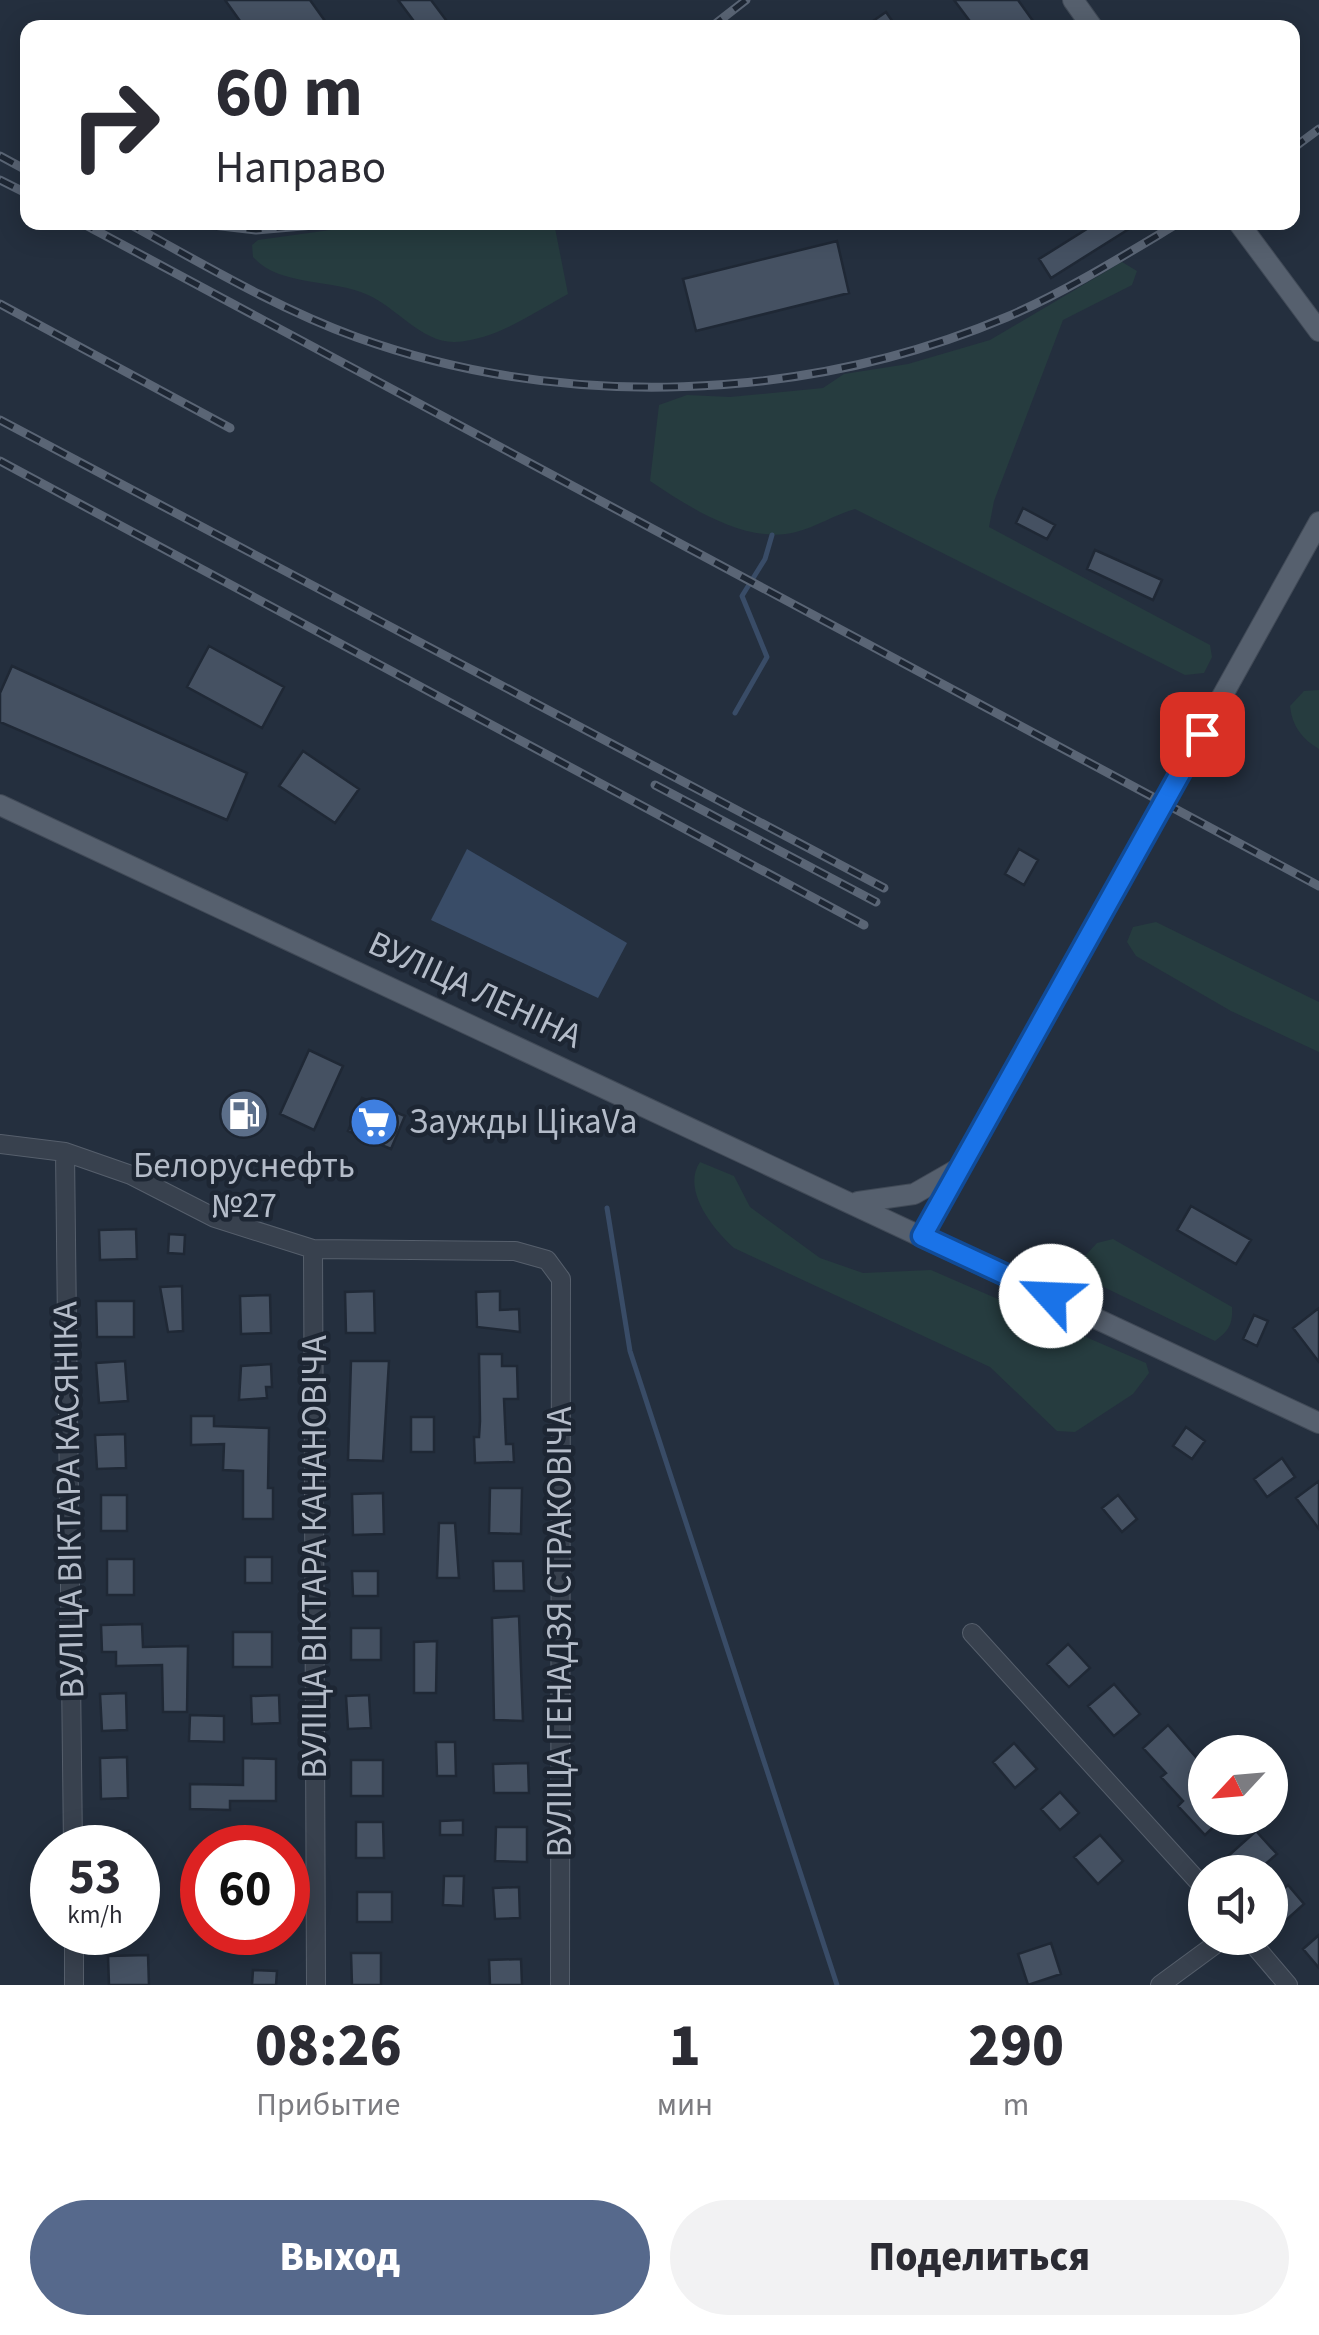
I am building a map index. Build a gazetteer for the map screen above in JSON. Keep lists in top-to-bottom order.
{
  "streets": {
    "main road": ["ВУЛІЦА ЛЕНІНА"],
    "street": ["ВУЛІЦА ВІКТАРА КАСЯНІКА", "ВУЛІЦА ВІКТАРА КАНАНОВІЧА", "ВУЛІЦА ГЕНАДЗЯ СТРАКОВІЧА"]
  },
  "crossings": [
    ["ВУЛІЦА ВІКТАРА КАНАНОВІЧА", "ВУЛІЦА ГЕНАДЗЯ СТРАКОВІЧА"]
  ],
  "places": {
    "fuel station": ["Белоруснефть №27"],
    "supermarket": ["Заужды ЦікаVа"]
  },
  "north": "bottom left",
  "page": {
    "turn": ["60 m", "Направо"],
    "speed": "53 km/h",
    "limit": "60",
    "eta": [
      "08:26",
      "Прибытие",
      "1",
      "мин",
      "290",
      "m"
    ],
    "buttons": ["Выход", "Поделиться"]
  }
}
